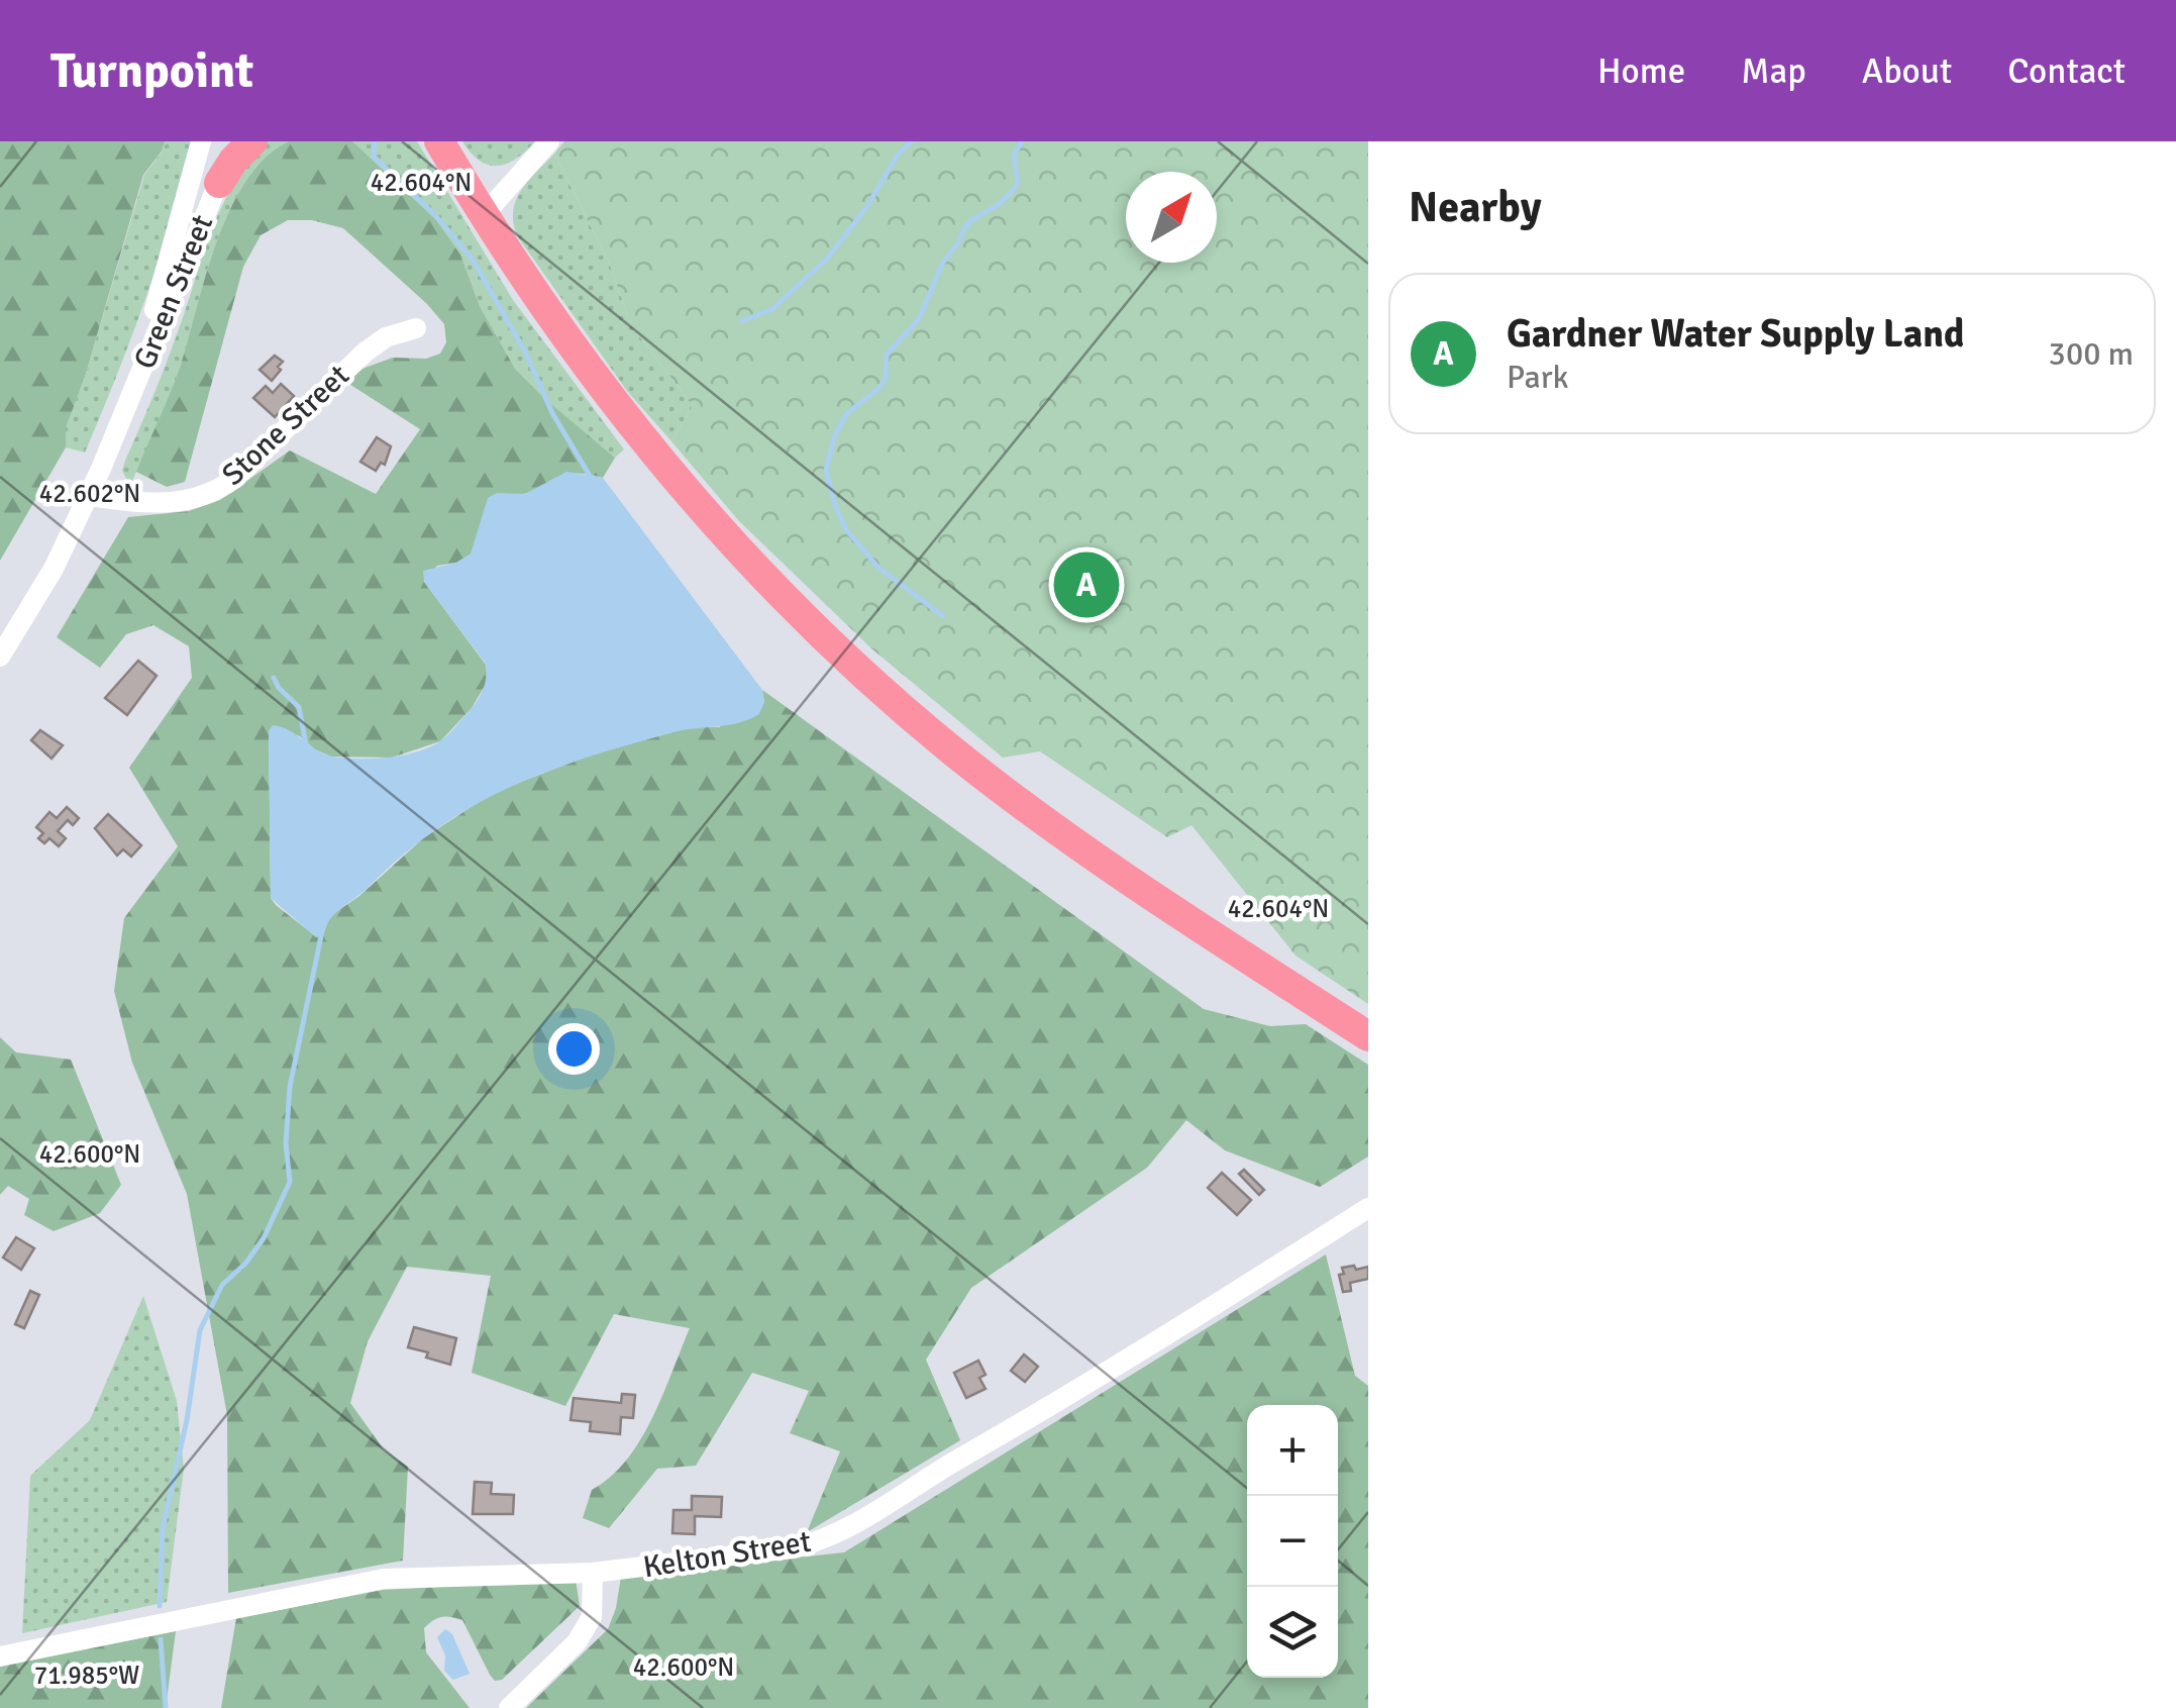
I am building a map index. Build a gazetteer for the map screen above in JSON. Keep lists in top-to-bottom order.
{
  "streets": {
    "street": ["Green Street", "Stone Street", "Kelton Street"]
  },
  "crossings": [
    ["Green Street", "Stone Street"]
  ],
  "north": "top right",
  "page": {
    "header": "Turnpoint",
    "nav": [
      "Home",
      "Map",
      "About",
      "Contact"
    ],
    "heading": "Nearby",
    "list": [
      {
        "mark": "A",
        "name": "Gardner Water Supply Land",
        "note": "Park",
        "value": "300 m"
      }
    ],
    "pins": "A",
    "map_buttons": ["+", "−"]
  },
  "coordinates": [
    "42.604°N",
    "42.602°N",
    "42.600°N",
    "71.985°W"
  ]
}
